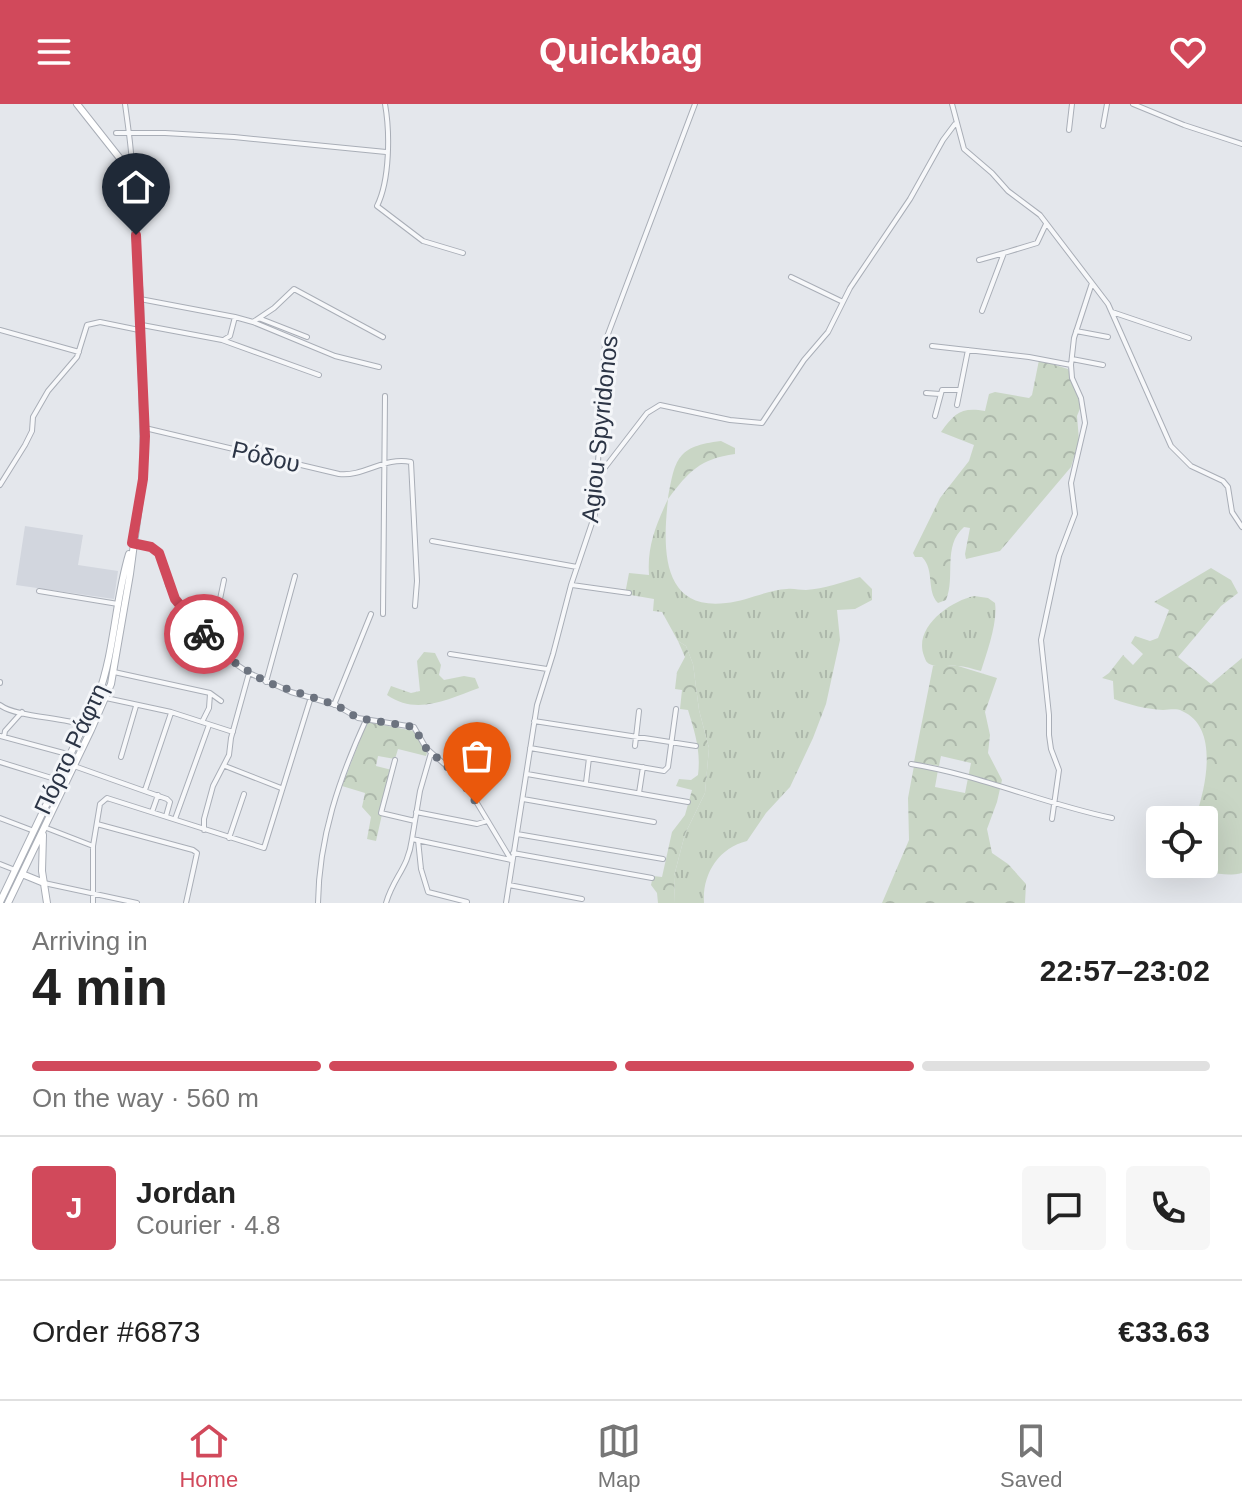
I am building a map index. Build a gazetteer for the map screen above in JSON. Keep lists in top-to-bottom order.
{
  "streets": {
    "main road": ["Πόρτο Ράφτη"],
    "street": ["Agiou Spyridonos", "Ρόδου"]
  },
  "crossings": [
    ["Ρόδου", "Πόρτο Ράφτη"]
  ],
  "page": {
    "header": "Quickbag",
    "heading": ["4 min", "Arriving in", "22:57–23:02"],
    "panel": [
      "Jordan",
      "Courier · 4.8",
      "Order #6873",
      "€33.63"
    ],
    "bar": "On the way · 560 m",
    "round": "J",
    "tabs": ["Home", "Map", "Saved"]
  }
}
